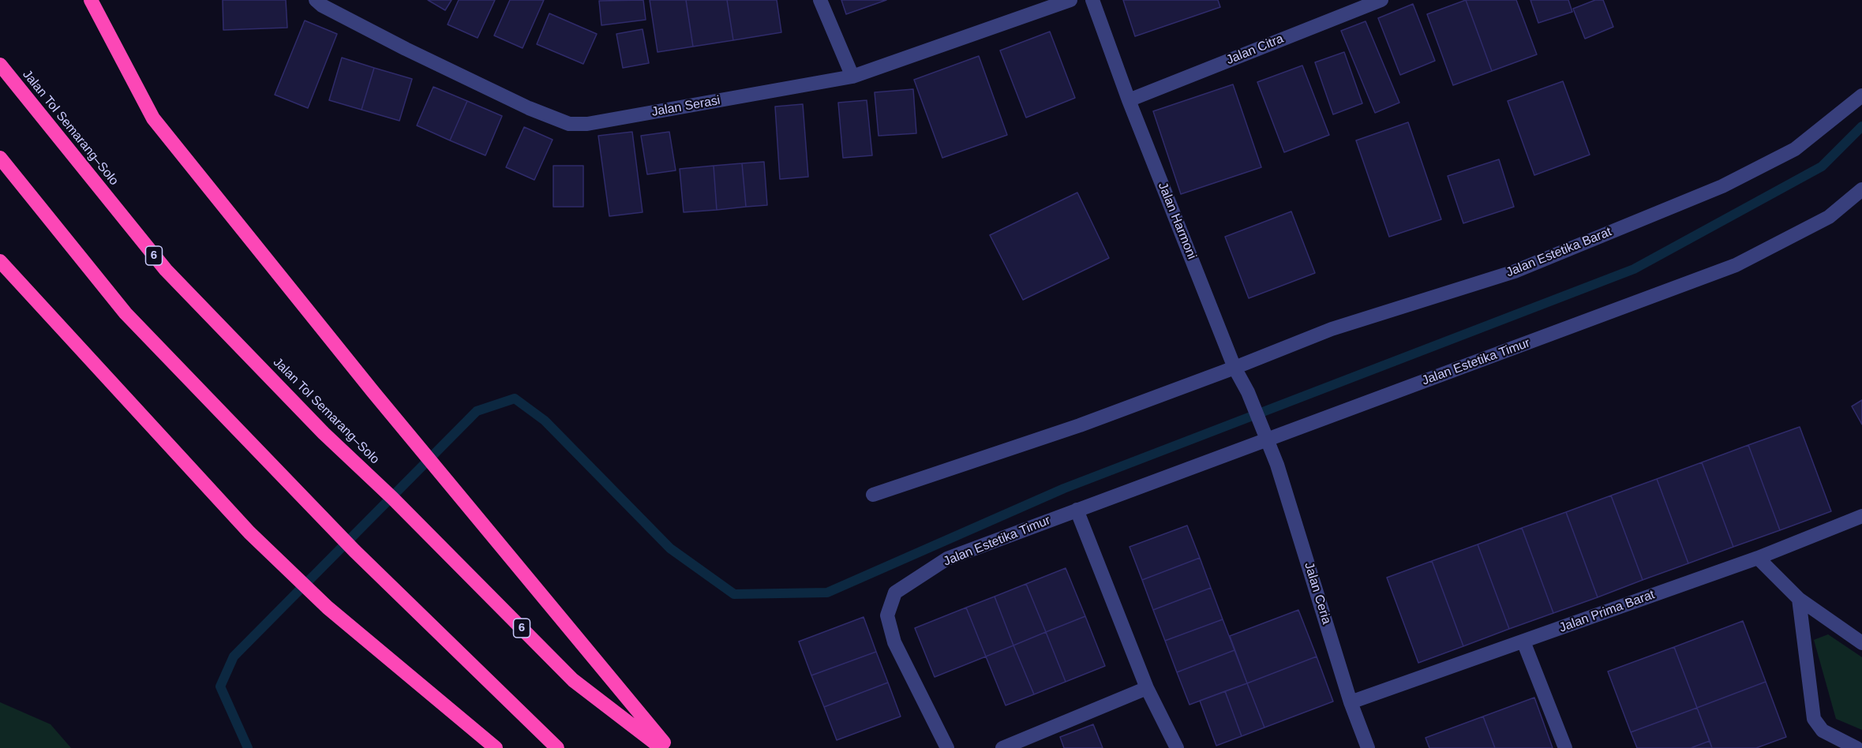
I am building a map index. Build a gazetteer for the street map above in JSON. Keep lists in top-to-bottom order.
{
  "streets": {
    "highway": ["Jalan Tol Semarang–Solo", "6"],
    "street": [
      "Jalan Citra",
      "Jalan Serasi",
      "Jalan Harmoni",
      "Jalan Estetika Barat",
      "Jalan Estetika Timur",
      "Jalan Ceria",
      "Jalan Prima Barat"
    ]
  },
  "crossings": [
    ["Jalan Citra", "Jalan Harmoni"],
    ["Jalan Harmoni", "Jalan Estetika Barat"],
    ["Jalan Harmoni", "Jalan Estetika Timur"],
    ["Jalan Harmoni", "Jalan Ceria"],
    ["Jalan Estetika Timur", "Jalan Ceria"],
    ["Jalan Ceria", "Jalan Prima Barat"]
  ]
}
